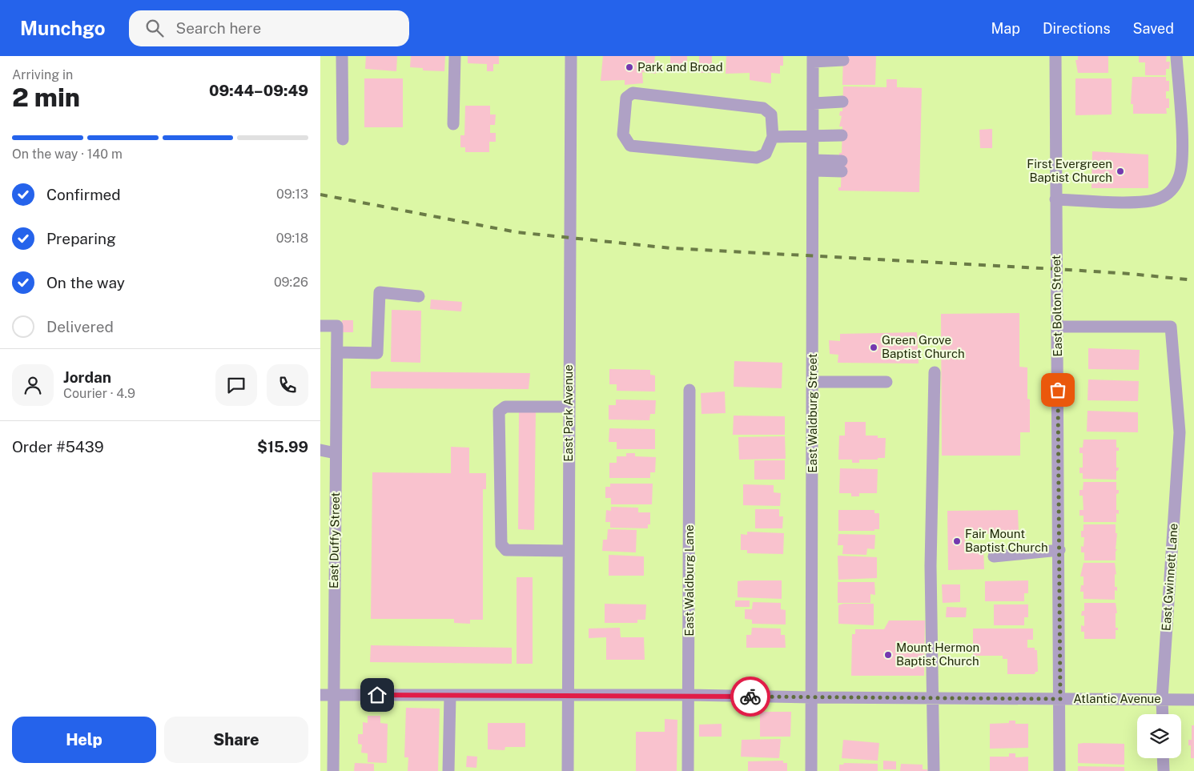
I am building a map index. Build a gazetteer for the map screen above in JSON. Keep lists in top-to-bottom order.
{
  "streets": {
    "street": [
      "East Bolton Street",
      "East Park Avenue",
      "East Waldburg Street",
      "East Duffy Street",
      "East Gwinnett Lane",
      "East Waldburg Lane",
      "Atlantic Avenue"
    ]
  },
  "crossings": [
    ["East Bolton Street", "East Gwinnett Lane"],
    ["East Bolton Street", "Atlantic Avenue"],
    ["East Park Avenue", "Atlantic Avenue"],
    ["East Waldburg Street", "Atlantic Avenue"],
    ["East Duffy Street", "Atlantic Avenue"],
    ["East Gwinnett Lane", "Atlantic Avenue"],
    ["East Waldburg Lane", "Atlantic Avenue"]
  ],
  "places": [
    "Park and Broad",
    "First Evergreen Baptist Church",
    "Green Grove Baptist Church",
    "Fair Mount Baptist Church",
    "Mount Hermon Baptist Church"
  ],
  "page": {
    "header": "Munchgo",
    "search": "Search here",
    "nav": ["Map", "Directions", "Saved"],
    "heading": ["2 min", "Arriving in", "09:44–09:49"],
    "panel": [
      "Jordan",
      "Courier · 4.9",
      "Order #5439",
      "$15.99"
    ],
    "bar": "On the way · 140 m",
    "list": [
      ["Confirmed", "09:13"],
      ["Preparing", "09:18"],
      ["On the way", "09:26"],
      "Delivered"
    ],
    "buttons": ["Help", "Share"]
  }
}
